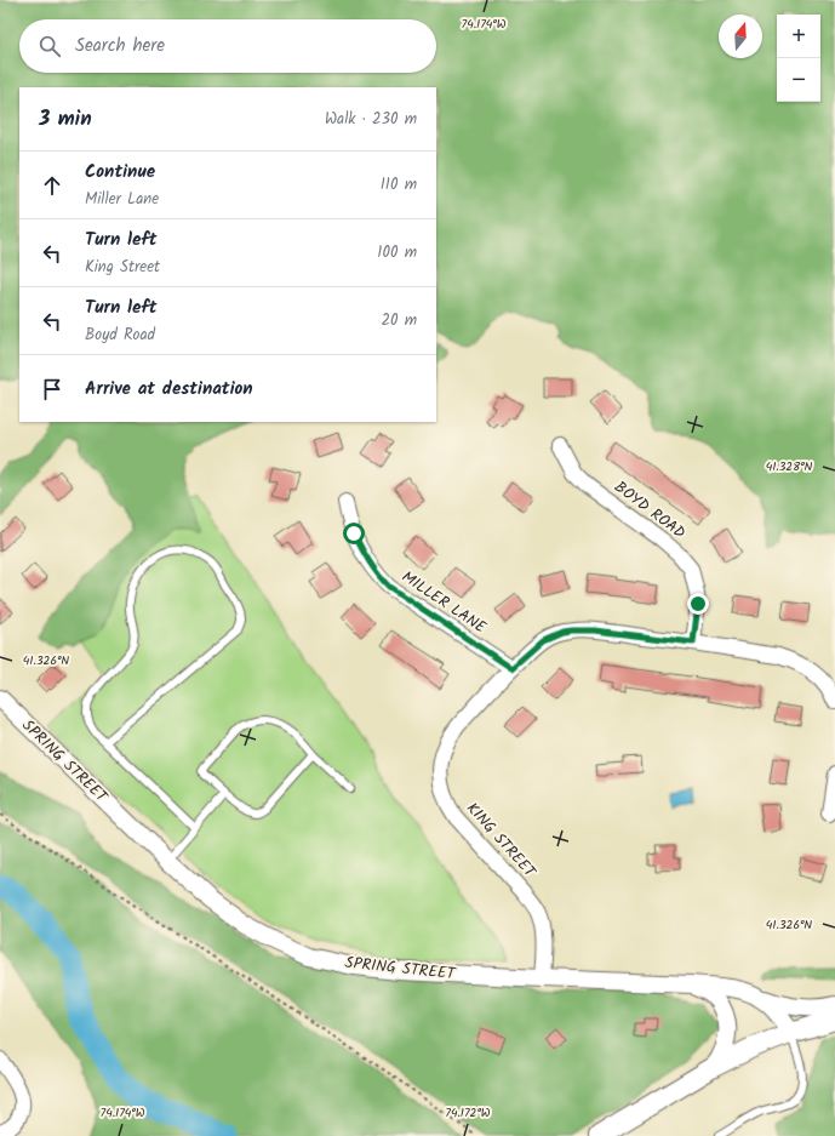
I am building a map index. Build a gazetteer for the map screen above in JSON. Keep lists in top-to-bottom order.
{
  "streets": {
    "street": [
      "BOYD ROAD",
      "MILLER LANE",
      "SPRING STREET",
      "KING STREET"
    ]
  },
  "crossings": [
    ["BOYD ROAD", "KING STREET"],
    ["MILLER LANE", "KING STREET"],
    ["SPRING STREET", "KING STREET"]
  ],
  "north": "top",
  "page": {
    "map_buttons": ["+", "−"],
    "search": "Search here",
    "heading": ["3 min", "Walk · 230 m"],
    "list": [
      ["Continue", "Miller Lane", "110 m"],
      ["Turn left", "King Street", "100 m"],
      ["Turn left", "Boyd Road", "20 m"],
      "Arrive at destination"
    ]
  },
  "coordinates": [
    "74.174°W",
    "41.328°N",
    "41.326°N",
    "74.172°W"
  ]
}
